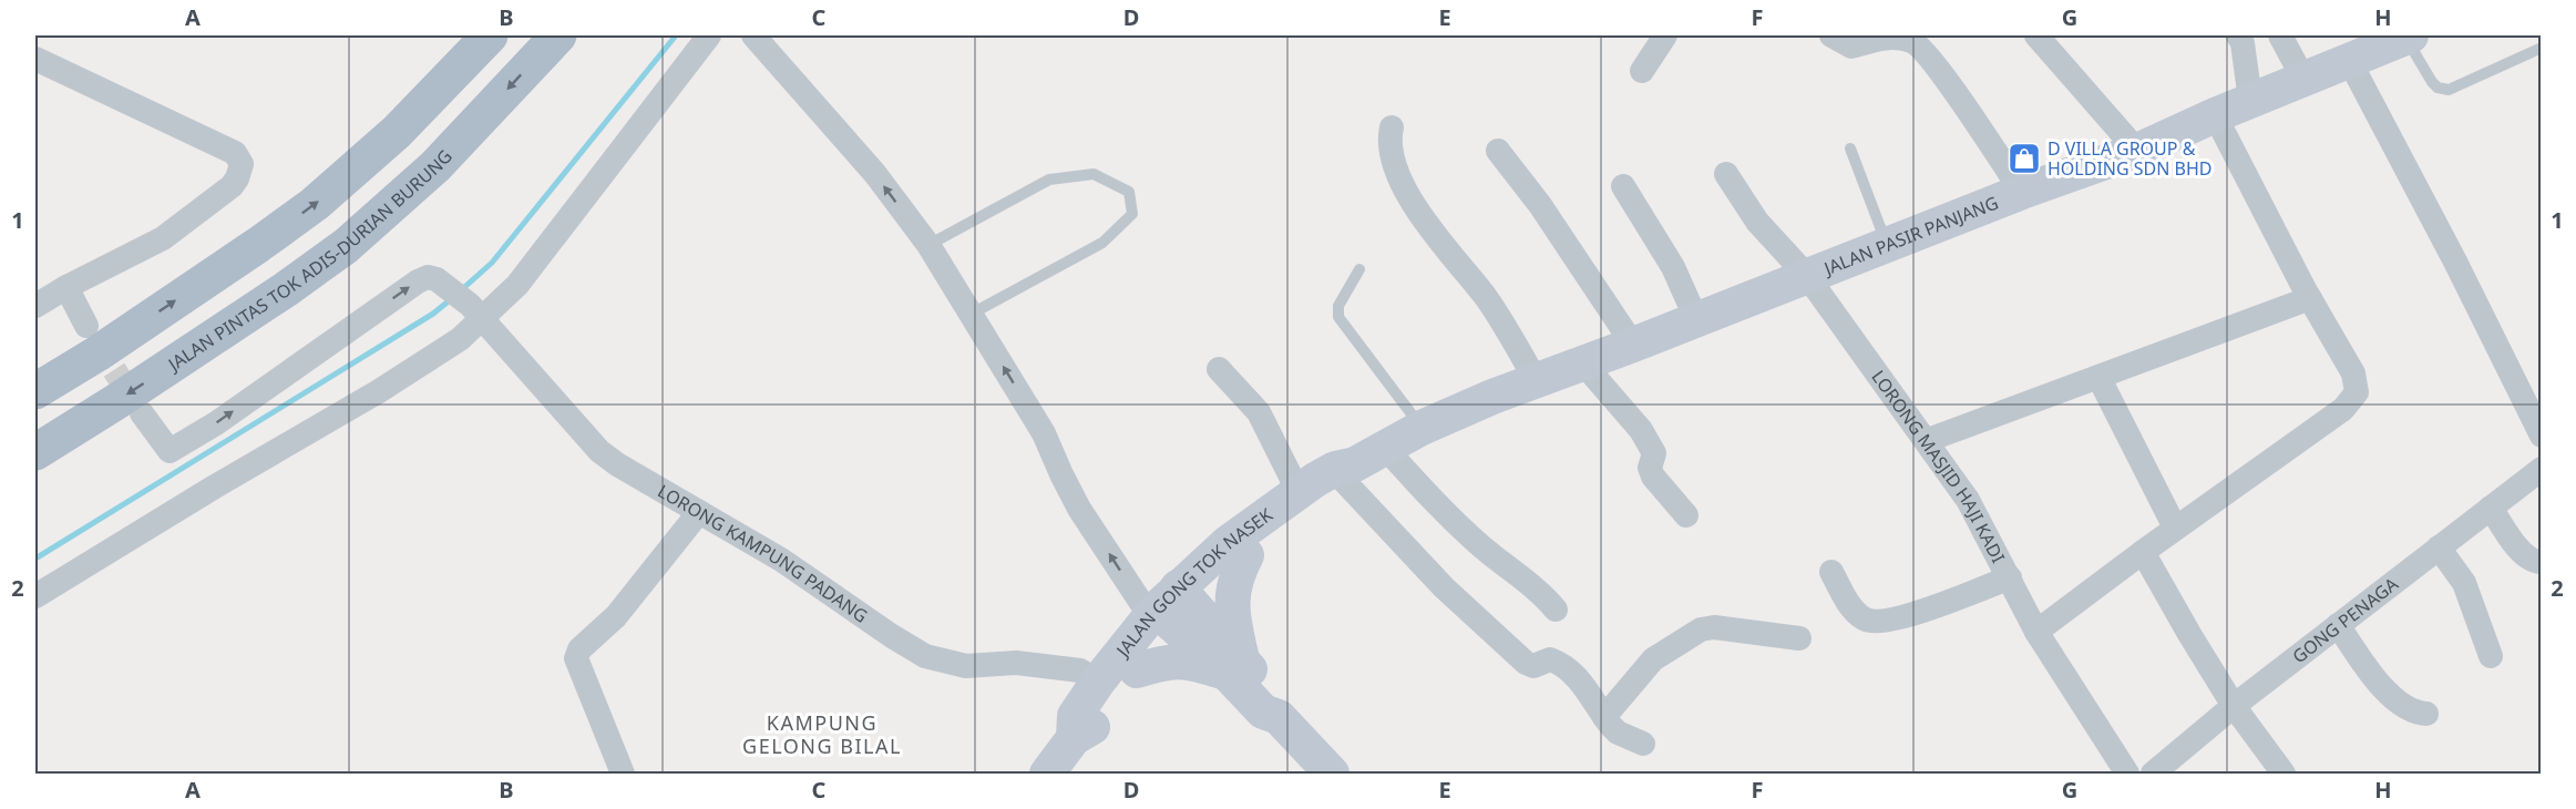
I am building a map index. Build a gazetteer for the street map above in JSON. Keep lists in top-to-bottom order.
{
  "streets": {
    "main road": ["JALAN PASIR PANJANG", "JALAN PINTAS TOK ADIS-DURIAN BURUNG", "JALAN GONG TOK NASEK"],
    "street": ["LORONG MASJID HAJI KADI", "LORONG KAMPUNG PADANG", "GONG PENAGA"]
  },
  "crossings": [
    ["JALAN PASIR PANJANG", "LORONG MASJID HAJI KADI"],
    ["JALAN PASIR PANJANG", "JALAN GONG TOK NASEK"],
    ["LORONG KAMPUNG PADANG", "JALAN GONG TOK NASEK"]
  ],
  "districts": ["KAMPUNG GELONG BILAL"],
  "places": {
    "shop": ["D VILLA GROUP & HOLDING SDN BHD"]
  },
  "grid": {
    "columns": [
      "A",
      "B",
      "C",
      "D",
      "E",
      "F",
      "G",
      "H"
    ],
    "rows": ["1", "2"]
  }
}
